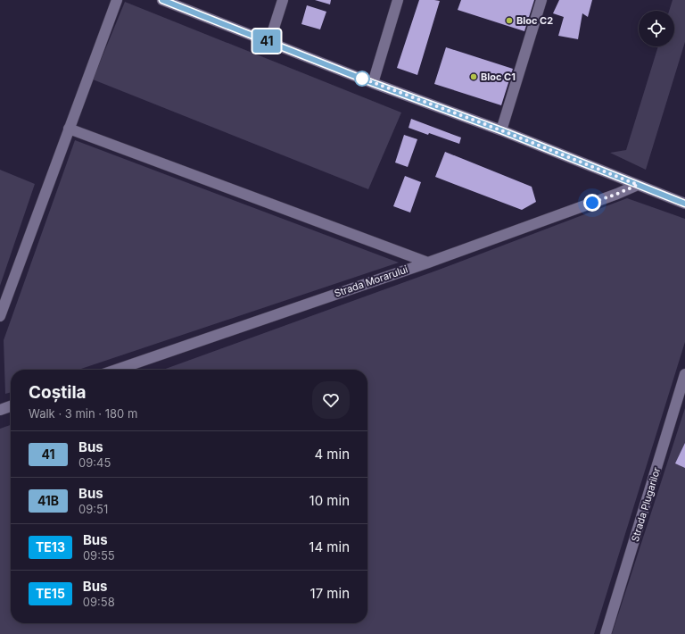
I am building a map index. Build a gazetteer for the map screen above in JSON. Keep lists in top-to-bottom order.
{
  "streets": {
    "street": ["Strada Morarului", "Strada Plugarilor"]
  },
  "places": ["Bloc C2", "Bloc C1"],
  "lines": ["bus line 41"],
  "page": {
    "on_map": "41",
    "heading": ["Coștila", "Walk · 3 min · 180 m"],
    "list": [
      {
        "mark": "41",
        "name": "Bus",
        "note": "09:45",
        "value": "4 min"
      },
      {
        "mark": "41B",
        "name": "Bus",
        "note": "09:51",
        "value": "10 min"
      },
      {
        "mark": "TE13",
        "name": "Bus",
        "note": "09:55",
        "value": "14 min"
      },
      {
        "mark": "TE15",
        "name": "Bus",
        "note": "09:58",
        "value": "17 min"
      }
    ]
  }
}
